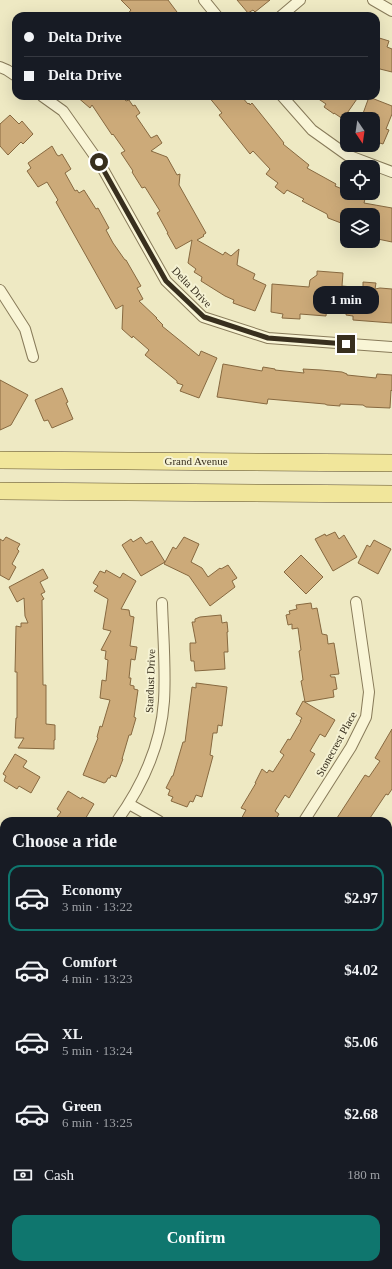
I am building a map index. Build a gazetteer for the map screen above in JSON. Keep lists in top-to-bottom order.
{
  "streets": {
    "main road": ["Grand Avenue"],
    "street": ["Delta Drive", "Stardust Drive", "Stonecrest Place"]
  },
  "north": "bottom",
  "page": {
    "banner": ["Delta Drive", "Delta Drive"],
    "bubble": "1 min",
    "heading": "Choose a ride",
    "list": [
      {
        "name": "Economy",
        "note": "3 min · 13:22",
        "value": "$2.97"
      },
      {
        "name": "Comfort",
        "note": "4 min · 13:23",
        "value": "$4.02"
      },
      {
        "name": "XL",
        "note": "5 min · 13:24",
        "value": "$5.06"
      },
      {
        "name": "Green",
        "note": "6 min · 13:25",
        "value": "$2.68"
      }
    ],
    "pay": ["Cash", "180 m"],
    "buttons": "Confirm"
  }
}
